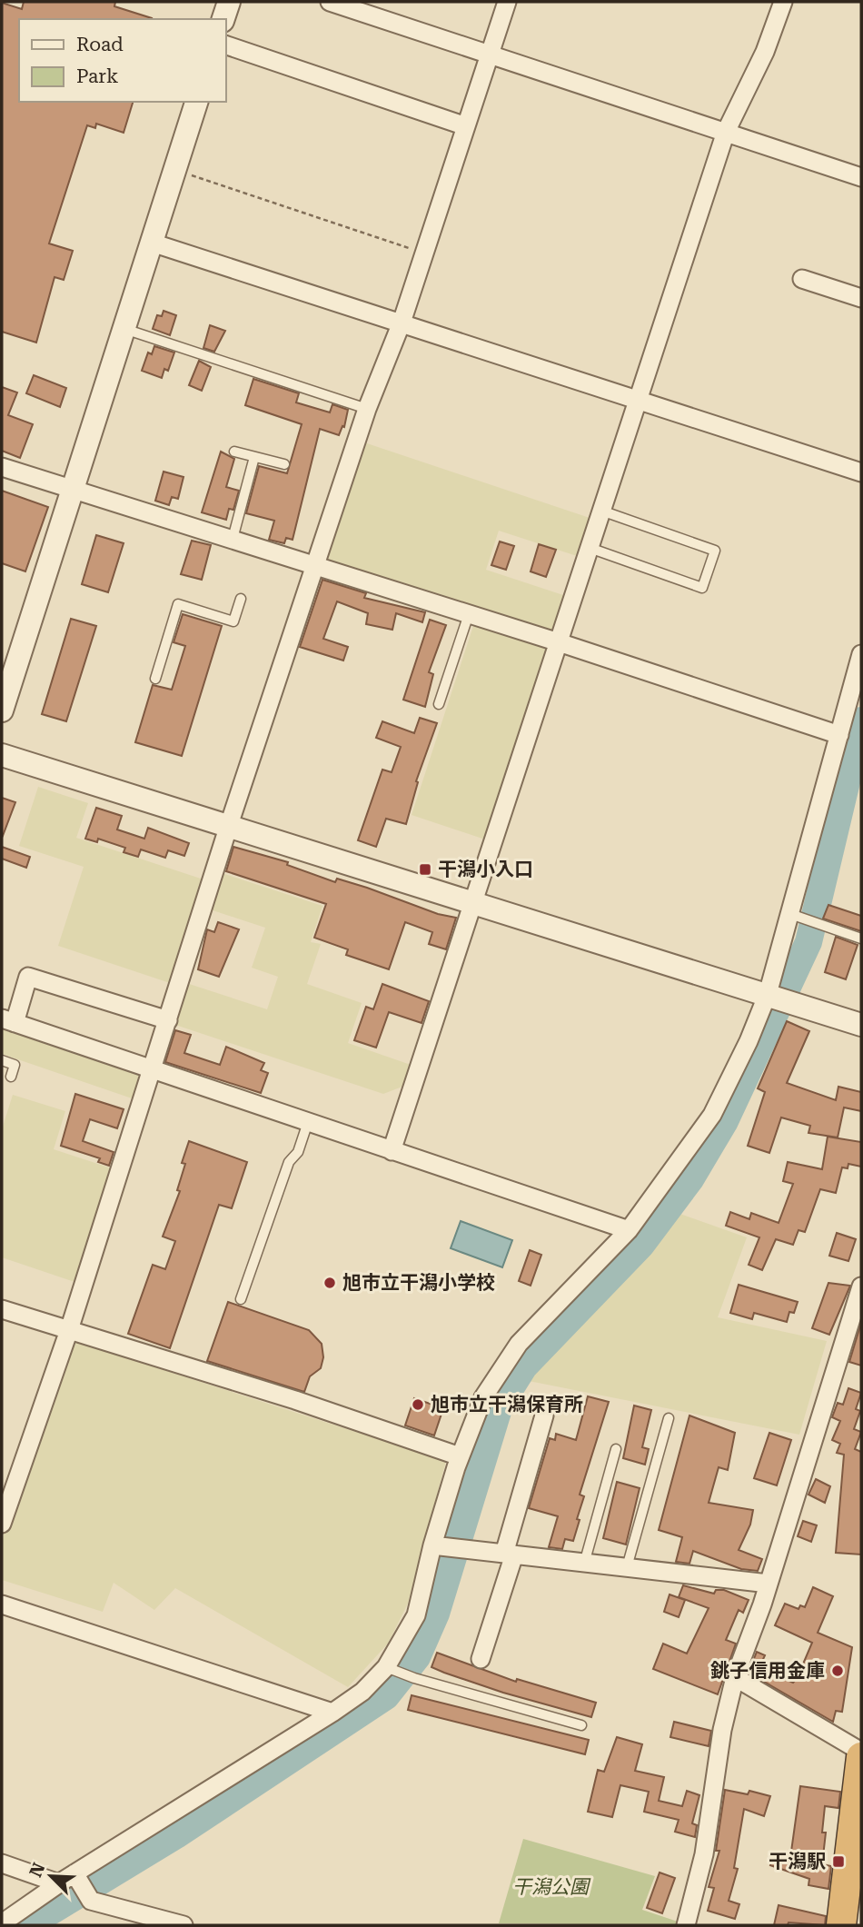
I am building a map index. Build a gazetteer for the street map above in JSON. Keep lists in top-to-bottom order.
{
  "parks": ["干潟公園"],
  "places": {
    "transit": ["干潟小入口", "干潟駅"],
    "other": ["旭市立干潟小学校", "旭市立干潟保育所", "銚子信用金庫"]
  },
  "legend": ["Road", "Park"],
  "north": "top left"
}
